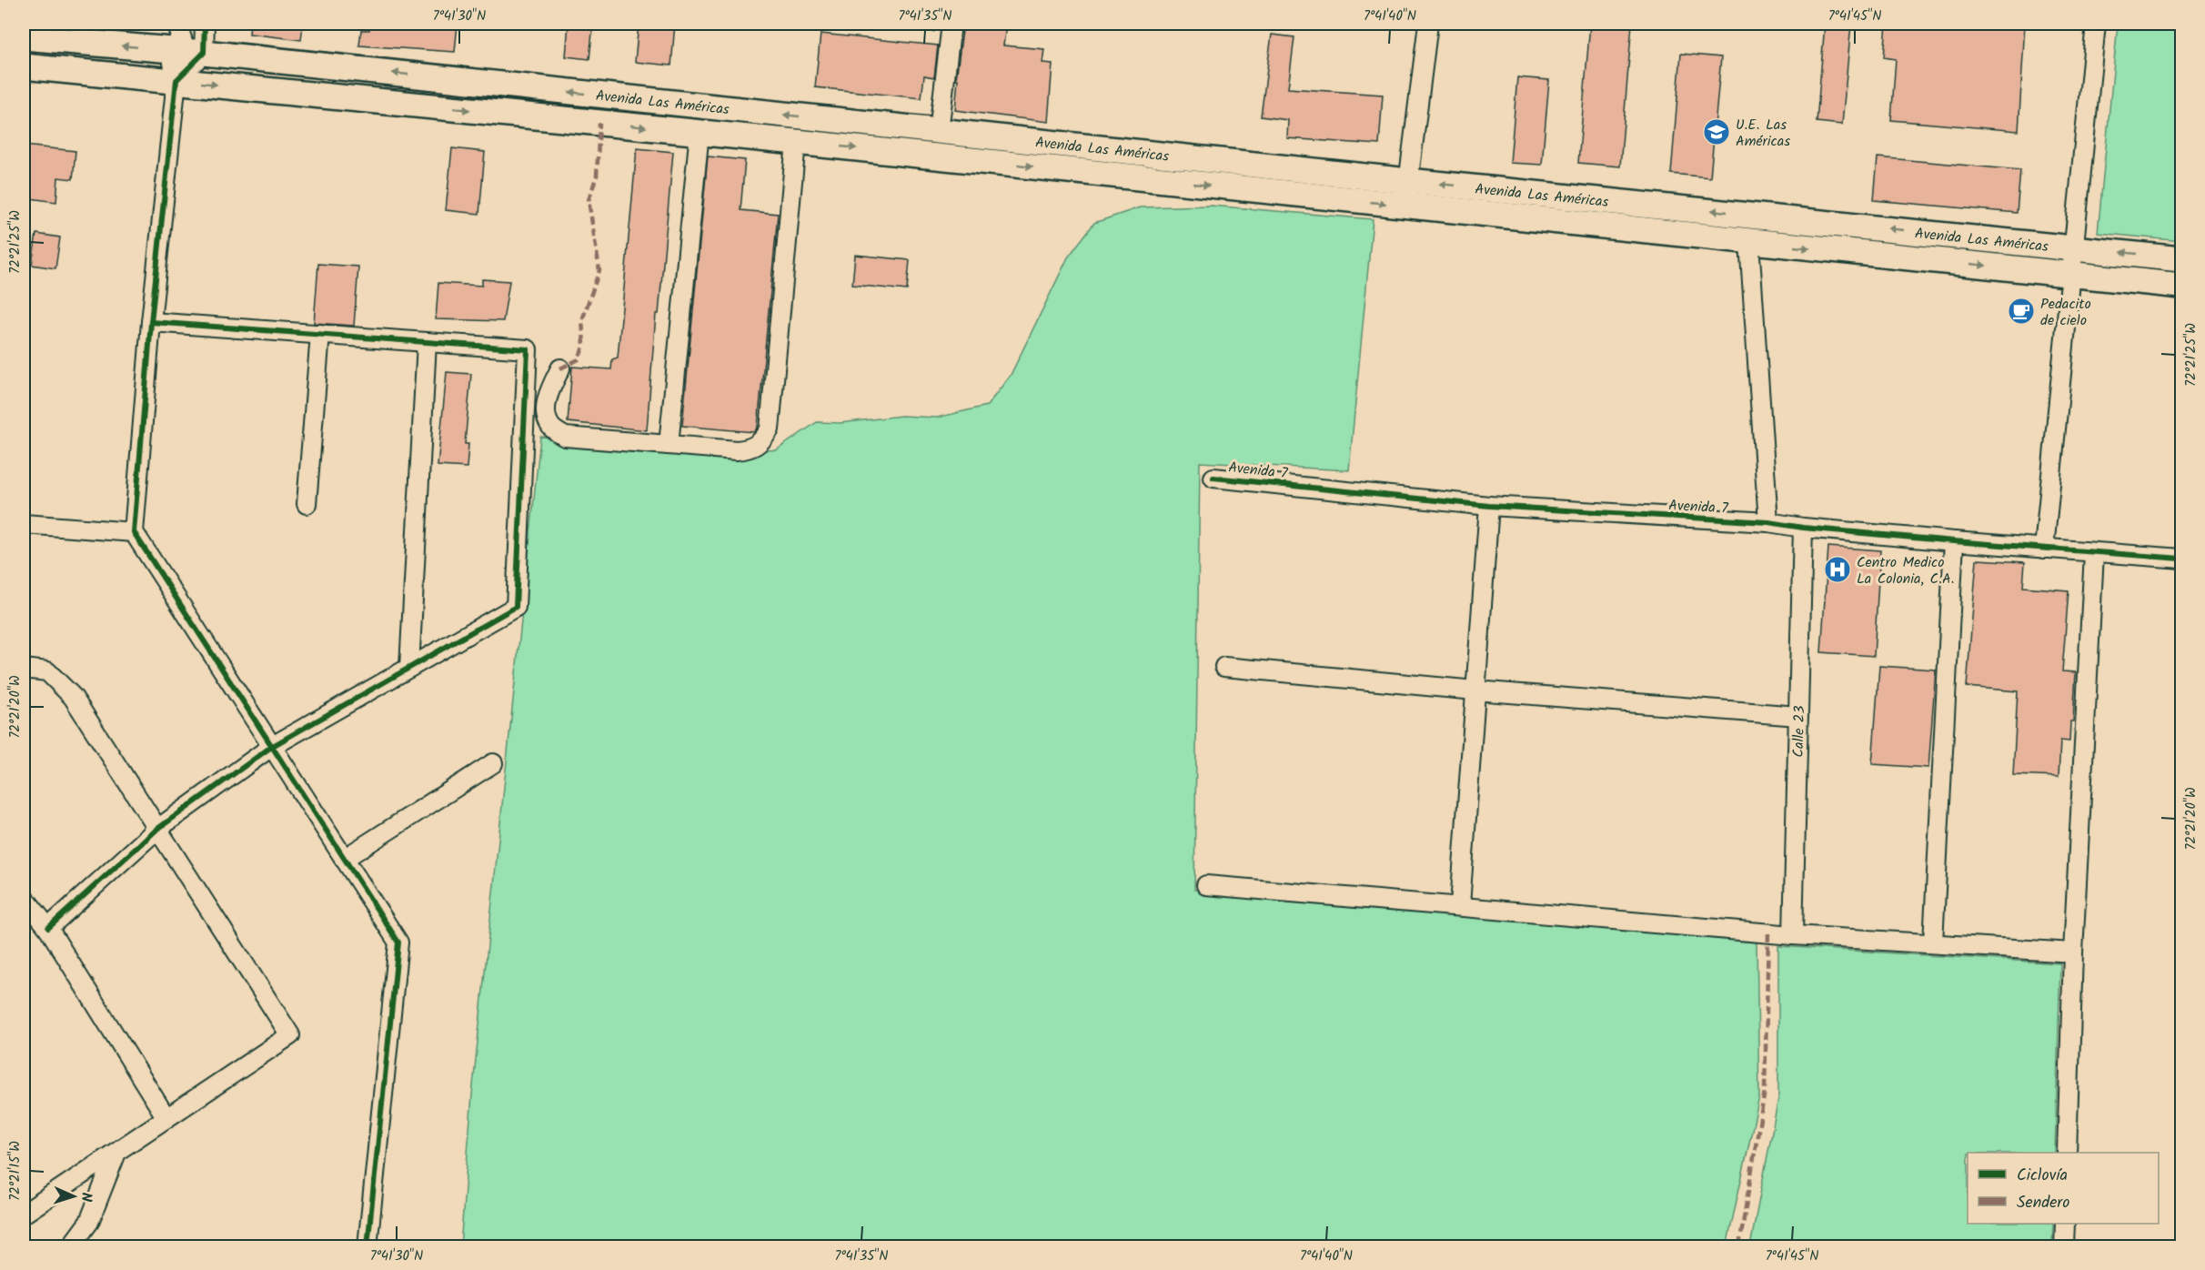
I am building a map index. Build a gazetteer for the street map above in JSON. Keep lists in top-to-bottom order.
{
  "streets": {
    "main road": ["Avenida Las Américas"],
    "street": ["Avenida 7", "Calle 23"]
  },
  "crossings": [
    ["Avenida 7", "Calle 23"]
  ],
  "places": {
    "school or university": ["U.E. Las Américas"],
    "cafe": ["Pedacito de cielo"],
    "hospital": ["Centro Medico La Colonia, C.A."]
  },
  "legend": ["Ciclovía", "Sendero"],
  "north": "right",
  "coordinates": [
    "7°41'30\"N",
    "7°41'35\"N",
    "7°41'40\"N",
    "7°41'45\"N",
    "72°21'25\"W",
    "72°21'20\"W",
    "72°21'15\"W"
  ]
}
